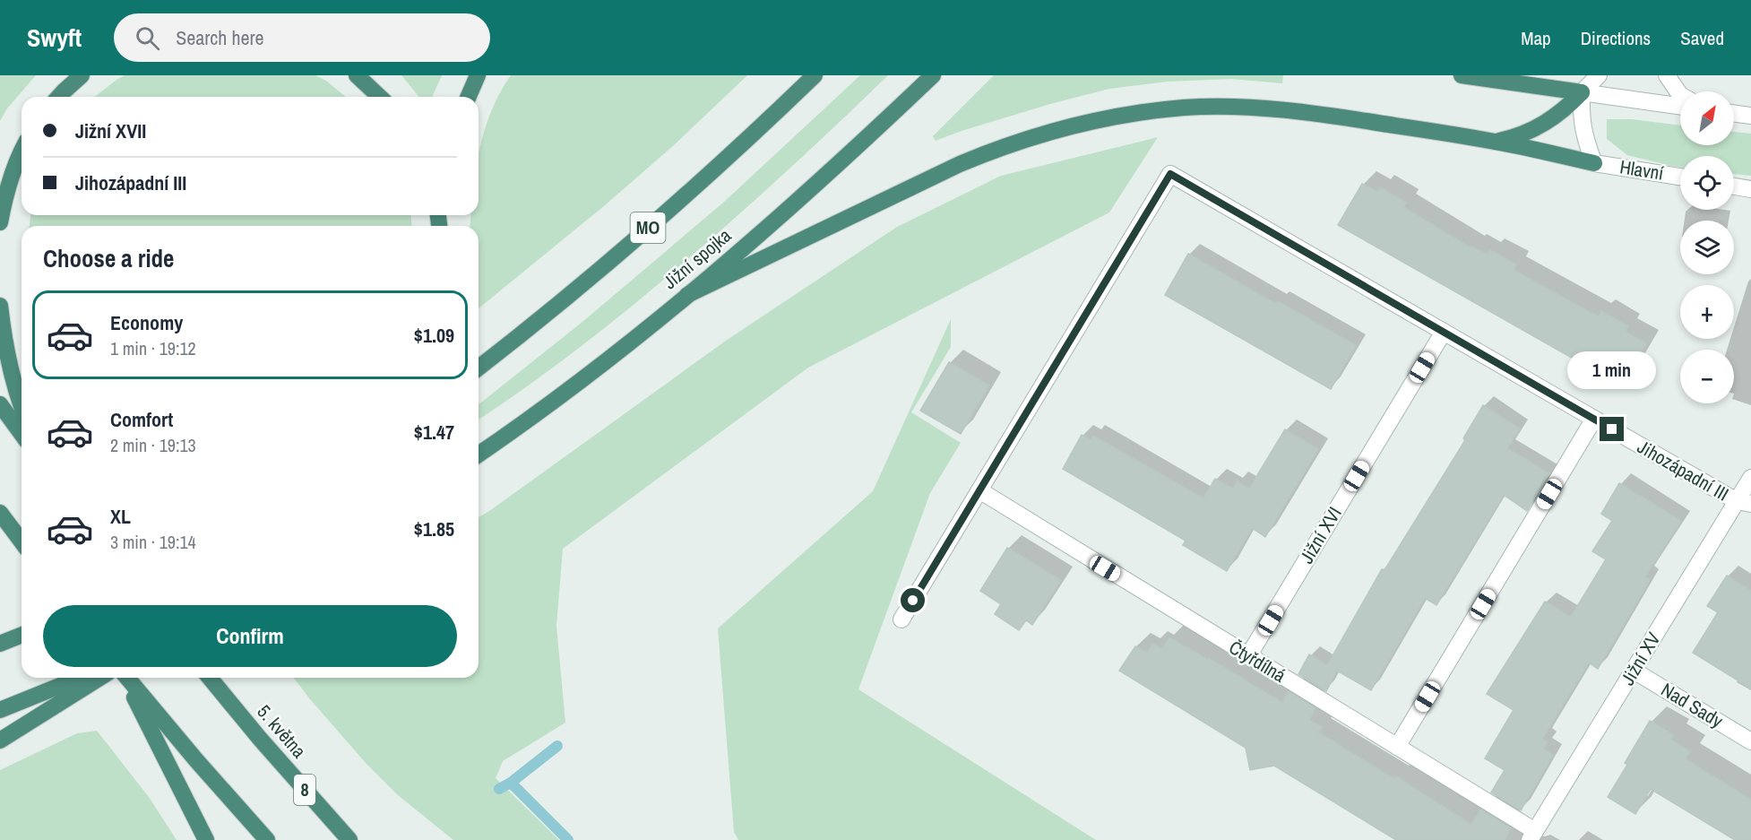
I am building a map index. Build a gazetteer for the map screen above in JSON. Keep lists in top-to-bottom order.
{
  "streets": {
    "highway": [
      "MO",
      "Jižní spojka",
      "5. května",
      "8"
    ],
    "street": [
      "Hlavní",
      "Jihozápadní III",
      "Jižní XVI",
      "Jižní XV",
      "Čtyřdílná",
      "Nad Sady"
    ]
  },
  "crossings": [
    ["Jihozápadní III", "Jižní XVI"],
    ["Jihozápadní III", "Jižní XV"],
    ["Jihozápadní III", "Čtyřdílná"],
    ["Jižní XVI", "Čtyřdílná"],
    ["Jižní XV", "Čtyřdílná"],
    ["Jižní XV", "Nad Sady"]
  ],
  "north": "top right",
  "page": {
    "header": "Swyft",
    "search": "Search here",
    "nav": ["Map", "Directions", "Saved"],
    "map_buttons": ["+", "−"],
    "banner": ["Jižní XVII", "Jihozápadní III"],
    "heading": "Choose a ride",
    "list": [
      {
        "name": "Economy",
        "note": "1 min · 19:12",
        "value": "$1.09"
      },
      {
        "name": "Comfort",
        "note": "2 min · 19:13",
        "value": "$1.47"
      },
      {
        "name": "XL",
        "note": "3 min · 19:14",
        "value": "$1.85"
      }
    ],
    "bubble": "1 min",
    "buttons": "Confirm"
  }
}
